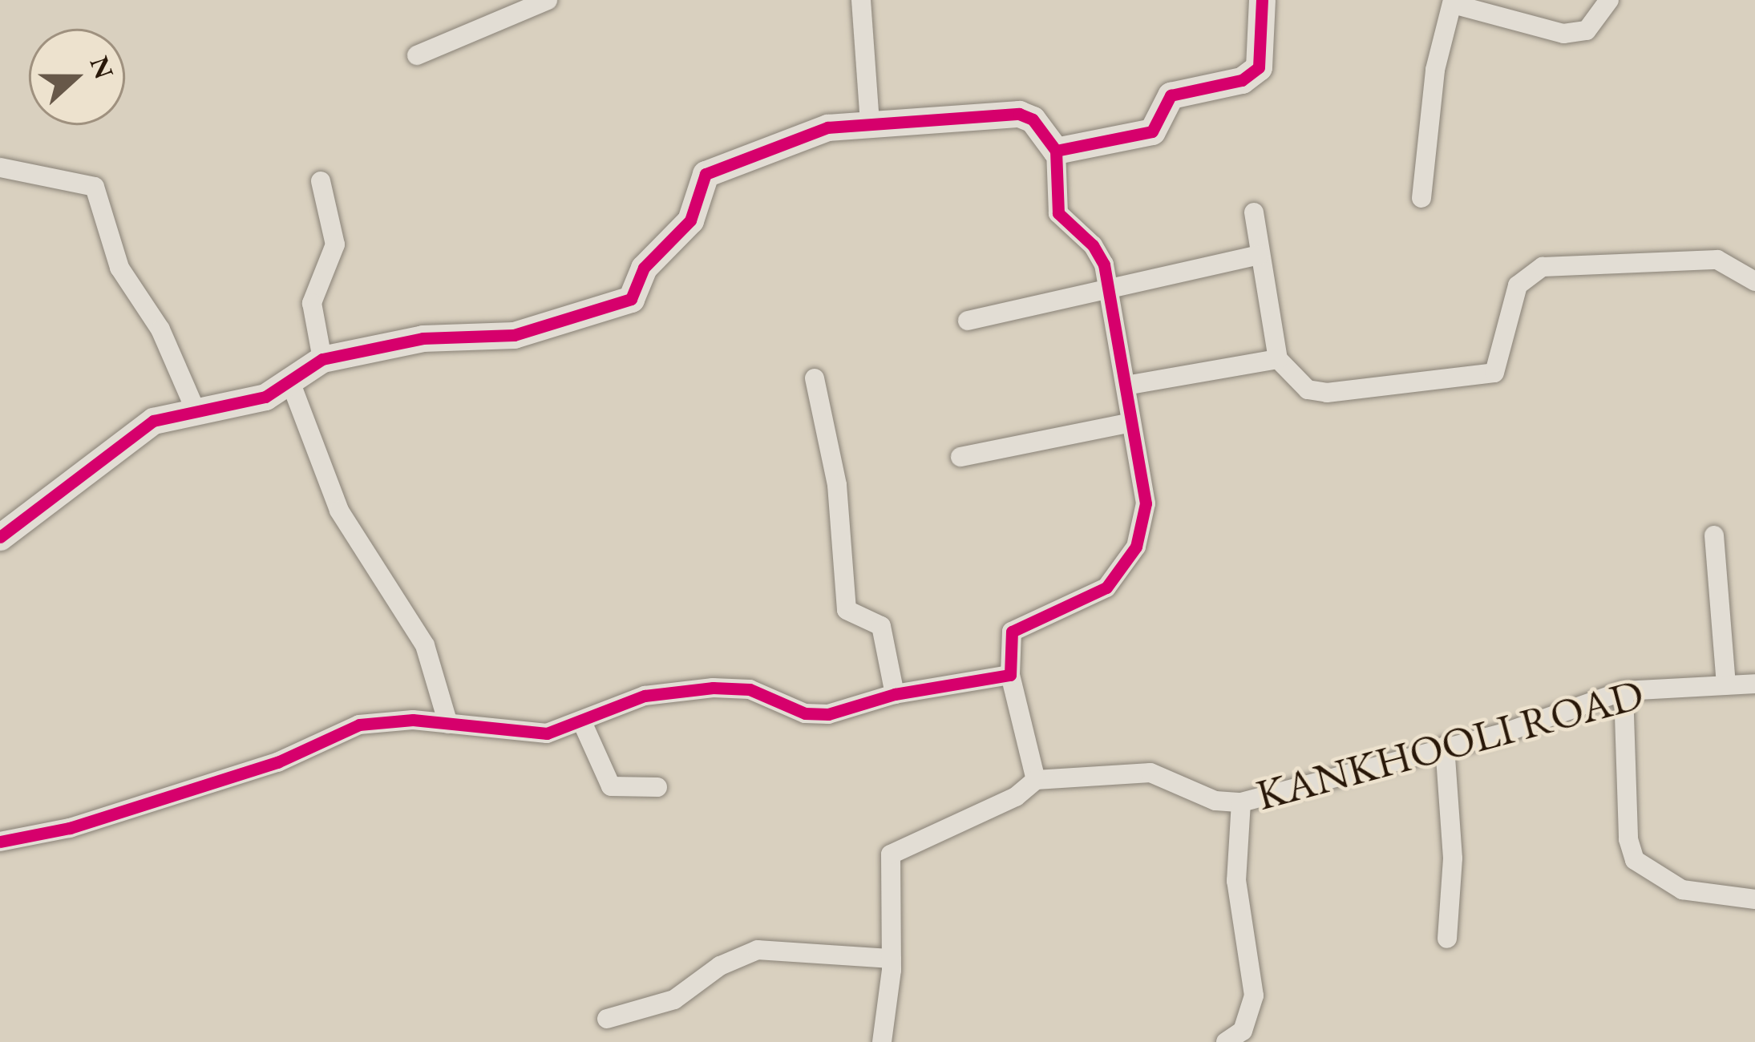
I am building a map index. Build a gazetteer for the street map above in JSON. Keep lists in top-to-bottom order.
{
  "streets": {
    "street": ["KANKHOOLI ROAD"]
  },
  "north": "right"
}
